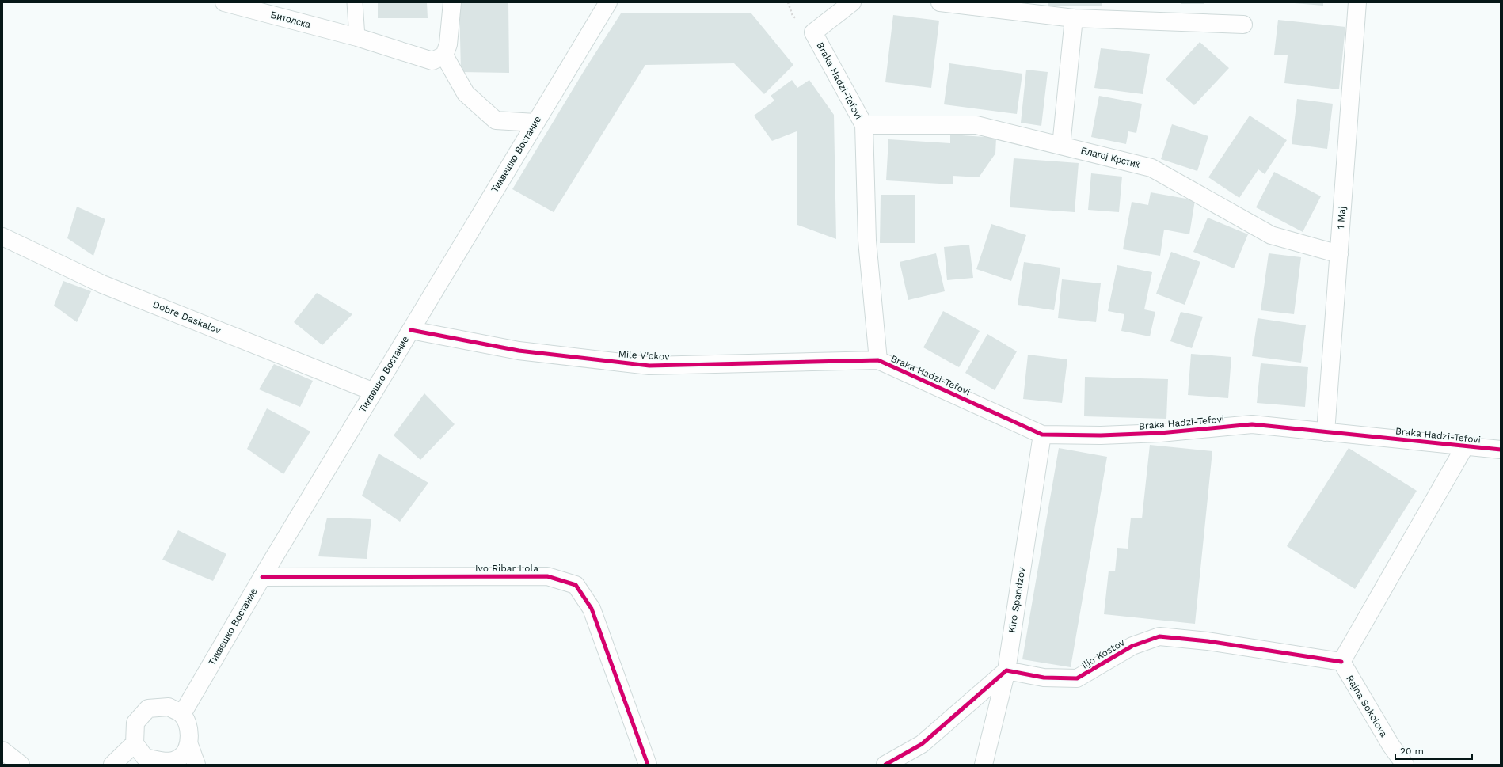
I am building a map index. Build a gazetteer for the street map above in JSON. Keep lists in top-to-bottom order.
{
  "streets": {
    "street": [
      "Битолска",
      "Braka Hadzi-Tefovi",
      "Тиквешко Востание",
      "Благој Крстиќ",
      "1 Maj",
      "Dobre Daskalov",
      "Mile V'ckov",
      "Ivo Ribar Lola",
      "Kiro Spandzov",
      "Iljo Kostov",
      "Rajna Sokolova"
    ]
  },
  "crossings": [
    ["Braka Hadzi-Tefovi", "Благој Крстиќ"],
    ["Braka Hadzi-Tefovi", "1 Maj"],
    ["Braka Hadzi-Tefovi", "Mile V'ckov"],
    ["Braka Hadzi-Tefovi", "Kiro Spandzov"],
    ["Braka Hadzi-Tefovi", "Iljo Kostov"],
    ["Braka Hadzi-Tefovi", "Rajna Sokolova"],
    ["Тиквешко Востание", "Dobre Daskalov"],
    ["Тиквешко Востание", "Mile V'ckov"],
    ["Тиквешко Востание", "Ivo Ribar Lola"],
    ["Благој Крстиќ", "1 Maj"],
    ["Kiro Spandzov", "Iljo Kostov"],
    ["Iljo Kostov", "Rajna Sokolova"]
  ],
  "scale_bar": "20 m"
}
